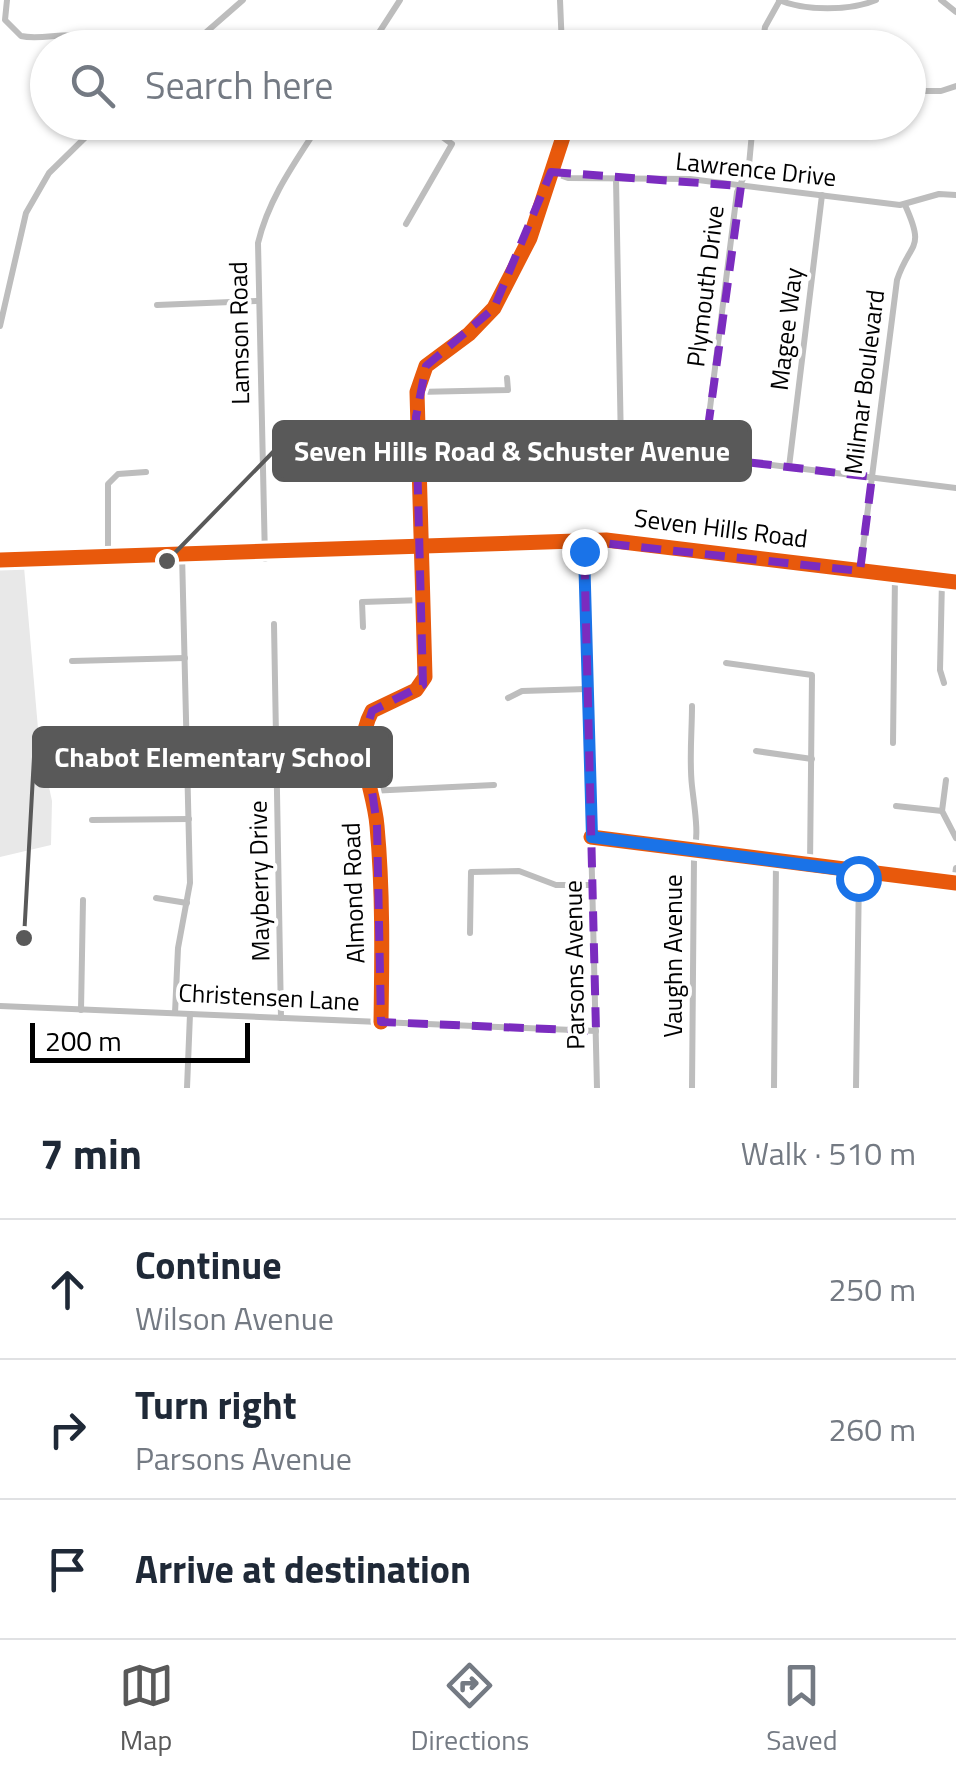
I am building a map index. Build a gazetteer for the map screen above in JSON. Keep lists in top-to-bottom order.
{
  "streets": {
    "street": [
      "Lawrence Drive",
      "Plymouth Drive",
      "Magee Way",
      "Lamson Road",
      "Milmar Boulevard",
      "Seven Hills Road",
      "Mayberry Drive",
      "Almond Road",
      "Vaughn Avenue",
      "Parsons Avenue",
      "Christensen Lane"
    ]
  },
  "crossings": [
    ["Lawrence Drive", "Plymouth Drive"],
    ["Lawrence Drive", "Magee Way"],
    ["Lawrence Drive", "Milmar Boulevard"],
    ["Lamson Road", "Seven Hills Road"],
    ["Milmar Boulevard", "Seven Hills Road"],
    ["Seven Hills Road", "Almond Road"],
    ["Seven Hills Road", "Parsons Avenue"],
    ["Mayberry Drive", "Christensen Lane"],
    ["Almond Road", "Christensen Lane"],
    ["Parsons Avenue", "Christensen Lane"]
  ],
  "places": ["Seven Hills Road & Schuster Avenue", "Chabot Elementary School"],
  "scale_bar": "200 m",
  "page": {
    "search": "Search here",
    "scale": "200 m",
    "heading": ["7 min", "Walk · 510 m"],
    "list": [
      ["Continue", "Wilson Avenue", "250 m"],
      ["Turn right", "Parsons Avenue", "260 m"],
      "Arrive at destination"
    ],
    "nav": ["Map", "Directions", "Saved"]
  }
}
